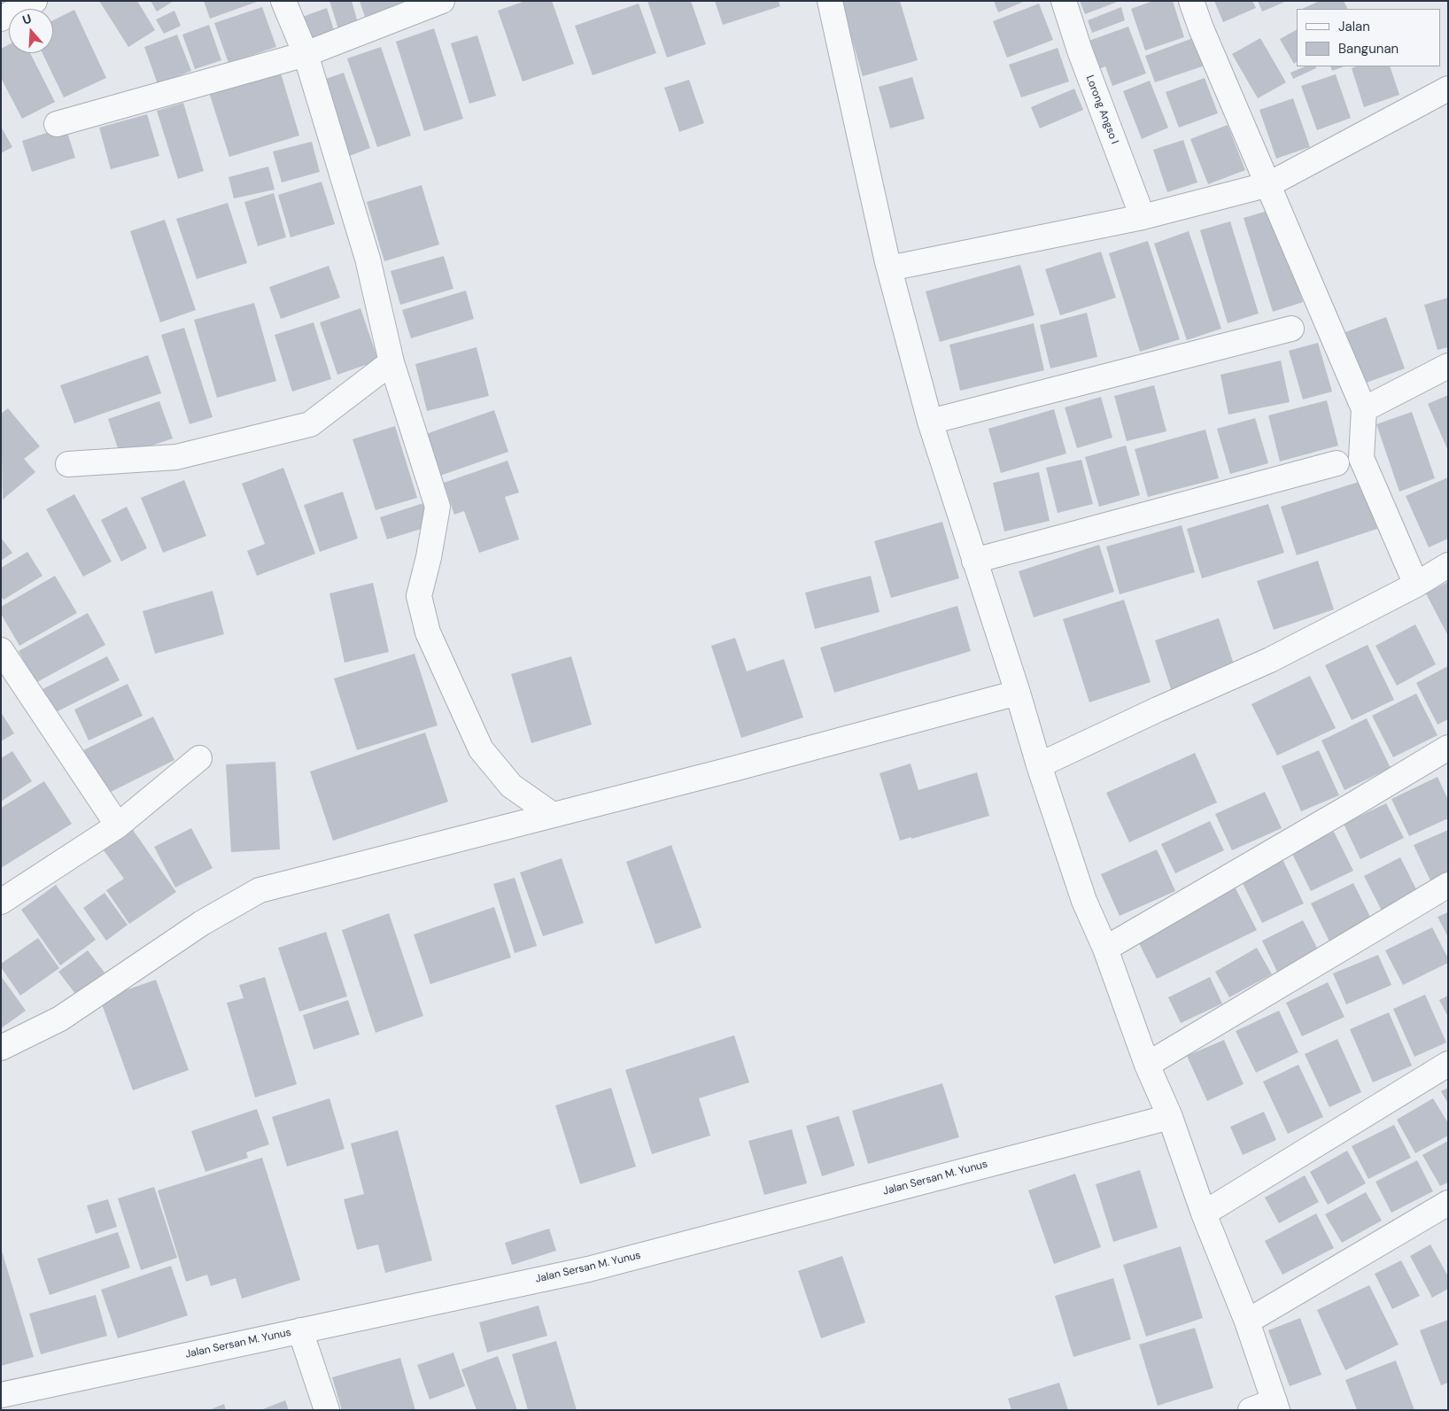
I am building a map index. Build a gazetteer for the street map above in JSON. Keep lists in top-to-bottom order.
{
  "streets": {
    "street": ["Lorong Angso I", "Jalan Sersan M. Yunus"]
  },
  "legend": ["Jalan", "Bangunan"],
  "north": "top"
}
